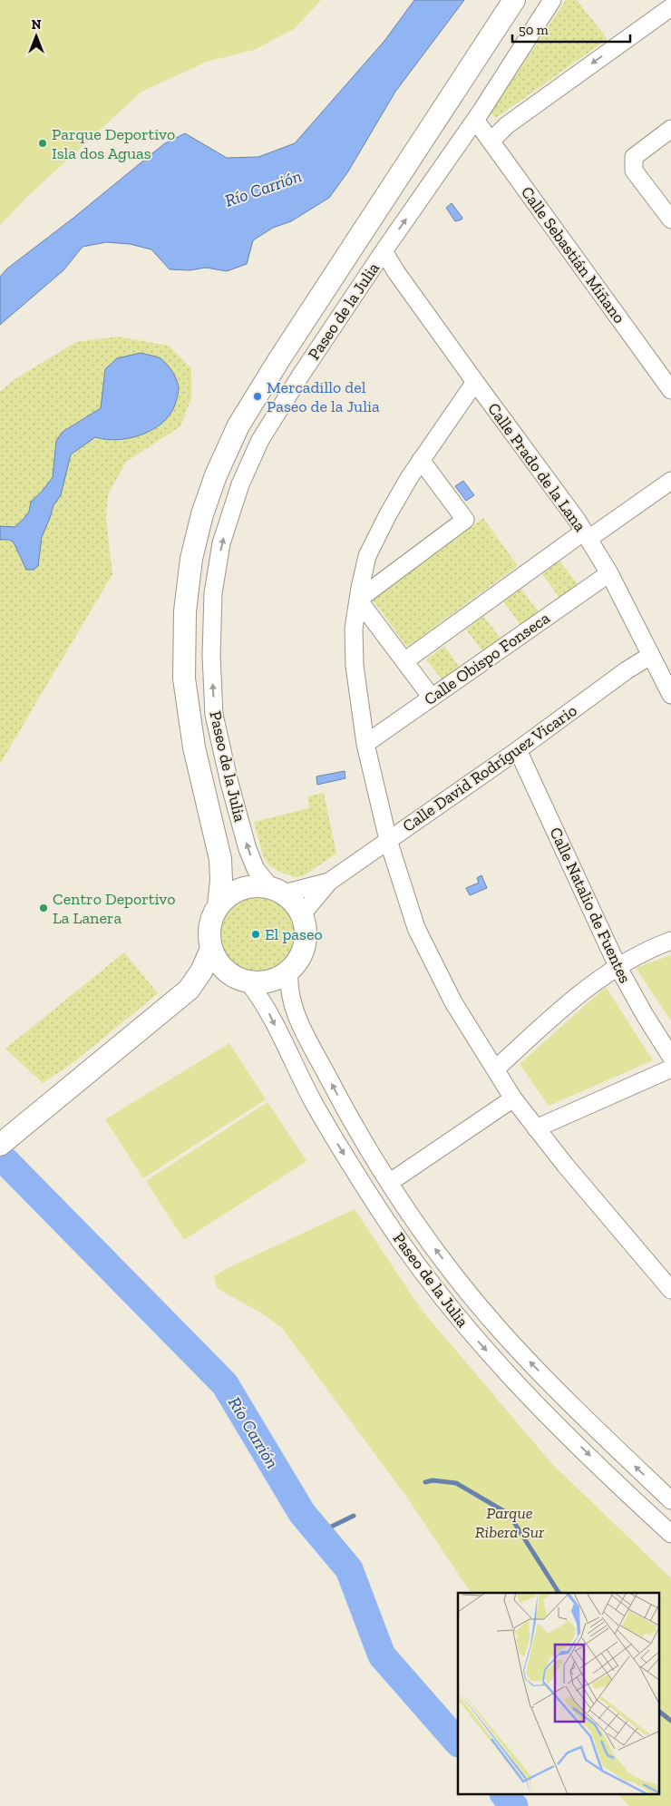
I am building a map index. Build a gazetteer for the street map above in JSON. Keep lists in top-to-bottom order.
{
  "streets": {
    "street": [
      "Calle Sebastián Miñano",
      "Paseo de la Julia",
      "Calle Prado de la Lana",
      "Calle Obispo Fonseca",
      "Calle David Rodríguez Vicario",
      "Calle Natalio de Fuentes"
    ]
  },
  "crossings": [
    ["Calle Sebastián Miñano", "Paseo de la Julia"],
    ["Paseo de la Julia", "Calle Prado de la Lana"],
    ["Paseo de la Julia", "Calle David Rodríguez Vicario"],
    ["Calle Prado de la Lana", "Calle Obispo Fonseca"],
    ["Calle Prado de la Lana", "Calle David Rodríguez Vicario"],
    ["Calle David Rodríguez Vicario", "Calle Natalio de Fuentes"]
  ],
  "water": ["Río Carrión"],
  "parks": ["Parque Ribera Sur"],
  "places": [
    "Parque Deportivo Isla dos Aguas",
    "Mercadillo del Paseo de la Julia",
    "Centro Deportivo La Lanera",
    "El paseo"
  ],
  "scale_bar": "50 m",
  "north": "top"
}
